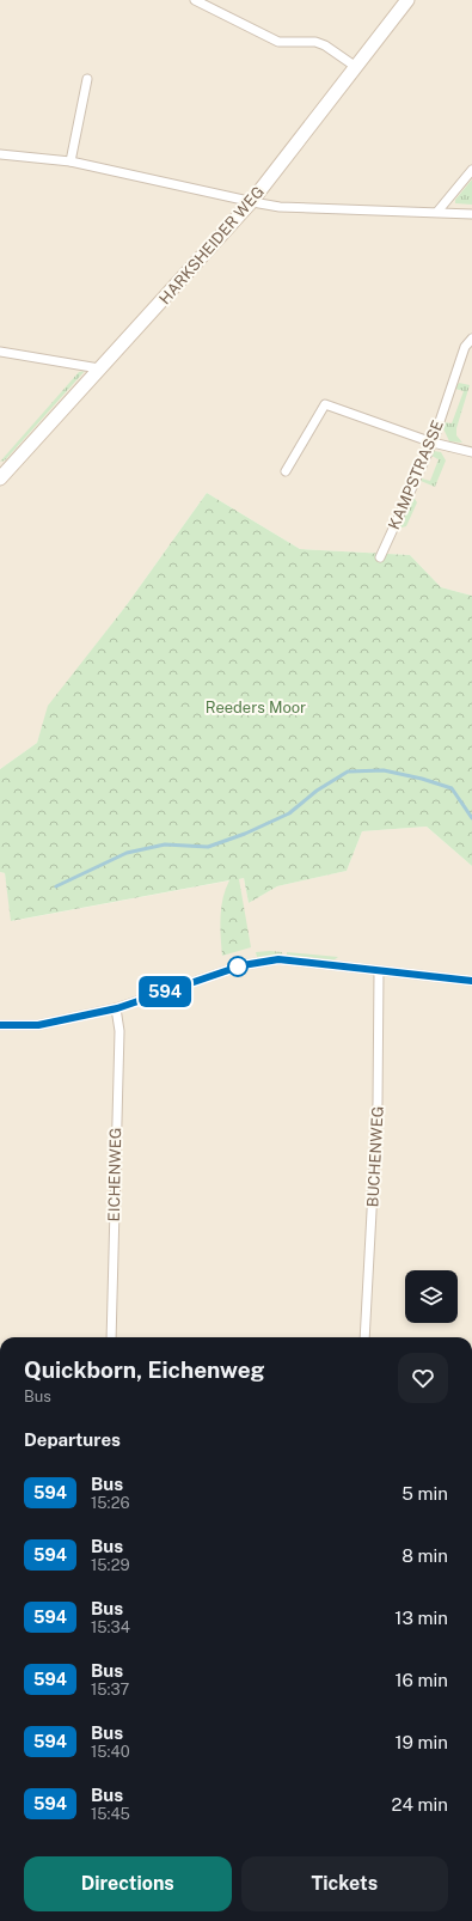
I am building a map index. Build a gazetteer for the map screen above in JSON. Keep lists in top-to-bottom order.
{
  "streets": {
    "main road": ["HARKSHEIDER WEG"],
    "street": ["KAMPSTRASSE", "BUCHENWEG", "EICHENWEG"]
  },
  "parks": ["Reeders Moor"],
  "lines": ["bus line 594"],
  "page": {
    "on_map": "594",
    "heading": [
      ["Quickborn, Eichenweg", "Bus"],
      "Departures"
    ],
    "list": [
      {
        "mark": "594",
        "name": "Bus",
        "note": "15:26",
        "value": "5 min"
      },
      {
        "mark": "594",
        "name": "Bus",
        "note": "15:29",
        "value": "8 min"
      },
      {
        "mark": "594",
        "name": "Bus",
        "note": "15:34",
        "value": "13 min"
      },
      {
        "mark": "594",
        "name": "Bus",
        "note": "15:37",
        "value": "16 min"
      },
      {
        "mark": "594",
        "name": "Bus",
        "note": "15:40",
        "value": "19 min"
      },
      {
        "mark": "594",
        "name": "Bus",
        "note": "15:45",
        "value": "24 min"
      }
    ],
    "buttons": ["Directions", "Tickets"]
  }
}
